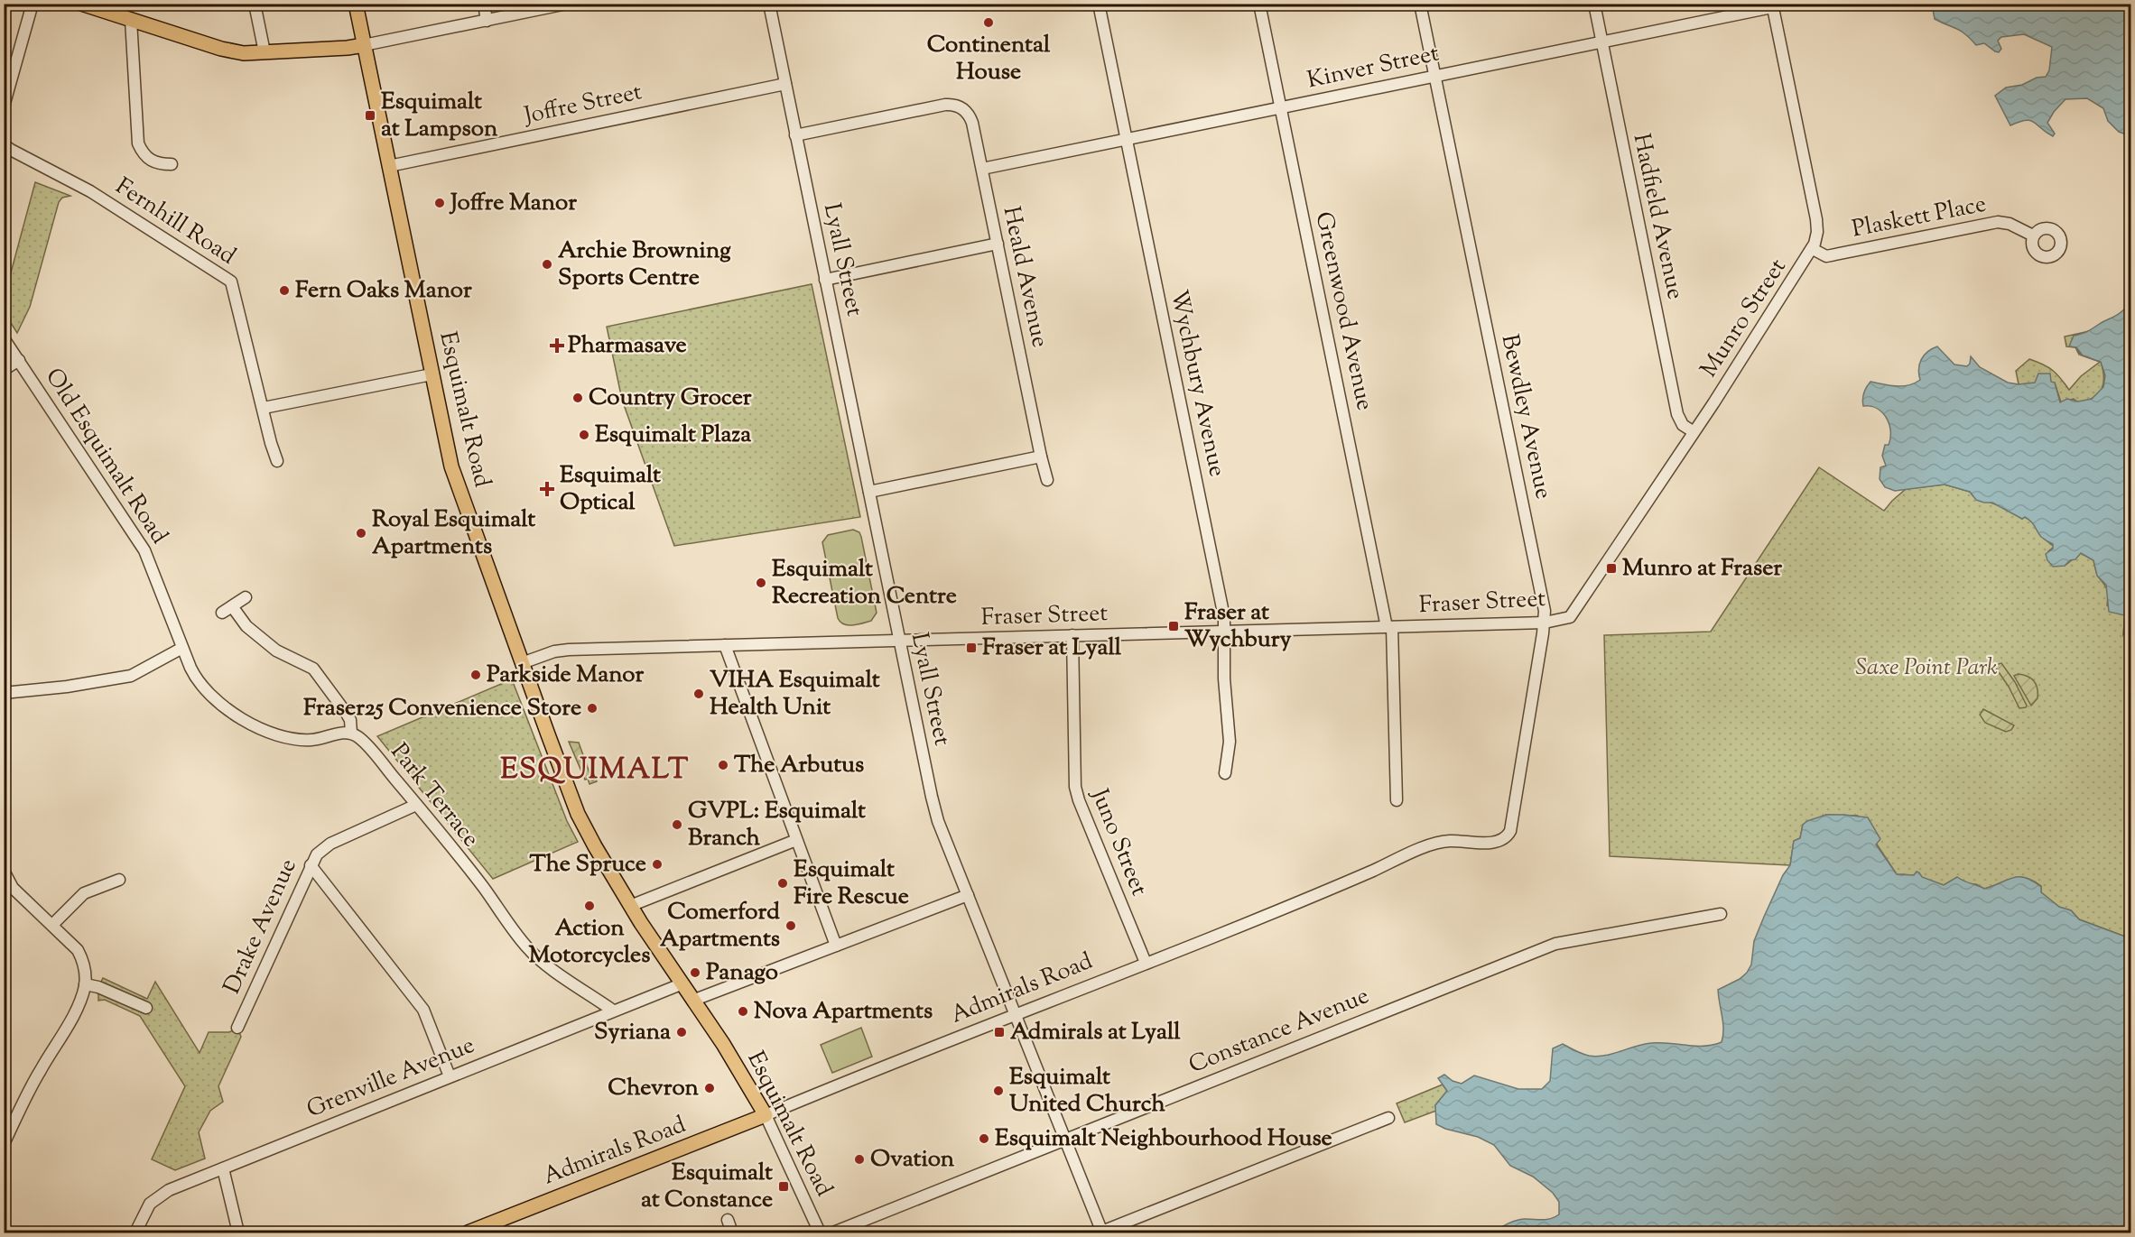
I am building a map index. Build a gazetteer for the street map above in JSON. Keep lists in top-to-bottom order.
{
  "streets": {
    "main road": ["Esquimalt Road", "Admirals Road"],
    "street": [
      "Kinver Street",
      "Joffre Street",
      "Hadfield Avenue",
      "Plaskett Place",
      "Fernhill Road",
      "Lyall Street",
      "Heald Avenue",
      "Greenwood Avenue",
      "Munro Street",
      "Wychbury Avenue",
      "Bewdley Avenue",
      "Old Esquimalt Road",
      "Fraser Street",
      "Park Terrace",
      "Juno Street",
      "Drake Avenue",
      "Constance Avenue",
      "Grenville Avenue"
    ]
  },
  "crossings": [
    ["Kinver Street", "Hadfield Avenue"],
    ["Kinver Street", "Heald Avenue"],
    ["Kinver Street", "Greenwood Avenue"],
    ["Kinver Street", "Munro Street"],
    ["Kinver Street", "Wychbury Avenue"],
    ["Kinver Street", "Bewdley Avenue"],
    ["Joffre Street", "Lyall Street"],
    ["Joffre Street", "Esquimalt Road"],
    ["Hadfield Avenue", "Munro Street"],
    ["Plaskett Place", "Munro Street"],
    ["Lyall Street", "Heald Avenue"],
    ["Lyall Street", "Fraser Street"],
    ["Lyall Street", "Admirals Road"],
    ["Lyall Street", "Constance Avenue"],
    ["Greenwood Avenue", "Fraser Street"],
    ["Munro Street", "Fraser Street"],
    ["Wychbury Avenue", "Fraser Street"],
    ["Esquimalt Road", "Fraser Street"],
    ["Esquimalt Road", "Admirals Road"],
    ["Esquimalt Road", "Grenville Avenue"],
    ["Bewdley Avenue", "Fraser Street"],
    ["Bewdley Avenue", "Admirals Road"],
    ["Old Esquimalt Road", "Park Terrace"],
    ["Fraser Street", "Juno Street"],
    ["Park Terrace", "Drake Avenue"],
    ["Park Terrace", "Grenville Avenue"],
    ["Juno Street", "Admirals Road"]
  ],
  "districts": ["ESQUIMALT"],
  "parks": ["Saxe Point Park"],
  "places": {
    "other": [
      "Continental House",
      "Joffre Manor",
      "Archie Browning Sports Centre",
      "Fern Oaks Manor",
      "Country Grocer",
      "Esquimalt Plaza",
      "Royal Esquimalt Apartments",
      "Esquimalt Recreation Centre",
      "Parkside Manor",
      "VIHA Esquimalt Health Unit",
      "Fraser25 Convenience Store",
      "The Arbutus",
      "GVPL: Esquimalt Branch",
      "The Spruce",
      "Esquimalt Fire Rescue",
      "Action Motorcycles",
      "Comerford Apartments",
      "Panago",
      "Nova Apartments",
      "Syriana",
      "Chevron",
      "Esquimalt United Church",
      "Esquimalt Neighbourhood House",
      "Ovation"
    ],
    "transit": [
      "Esquimalt at Lampson",
      "Munro at Fraser",
      "Fraser at Wychbury",
      "Fraser at Lyall",
      "Admirals at Lyall",
      "Esquimalt at Constance"
    ],
    "health": ["Pharmasave", "Esquimalt Optical"]
  }
}
